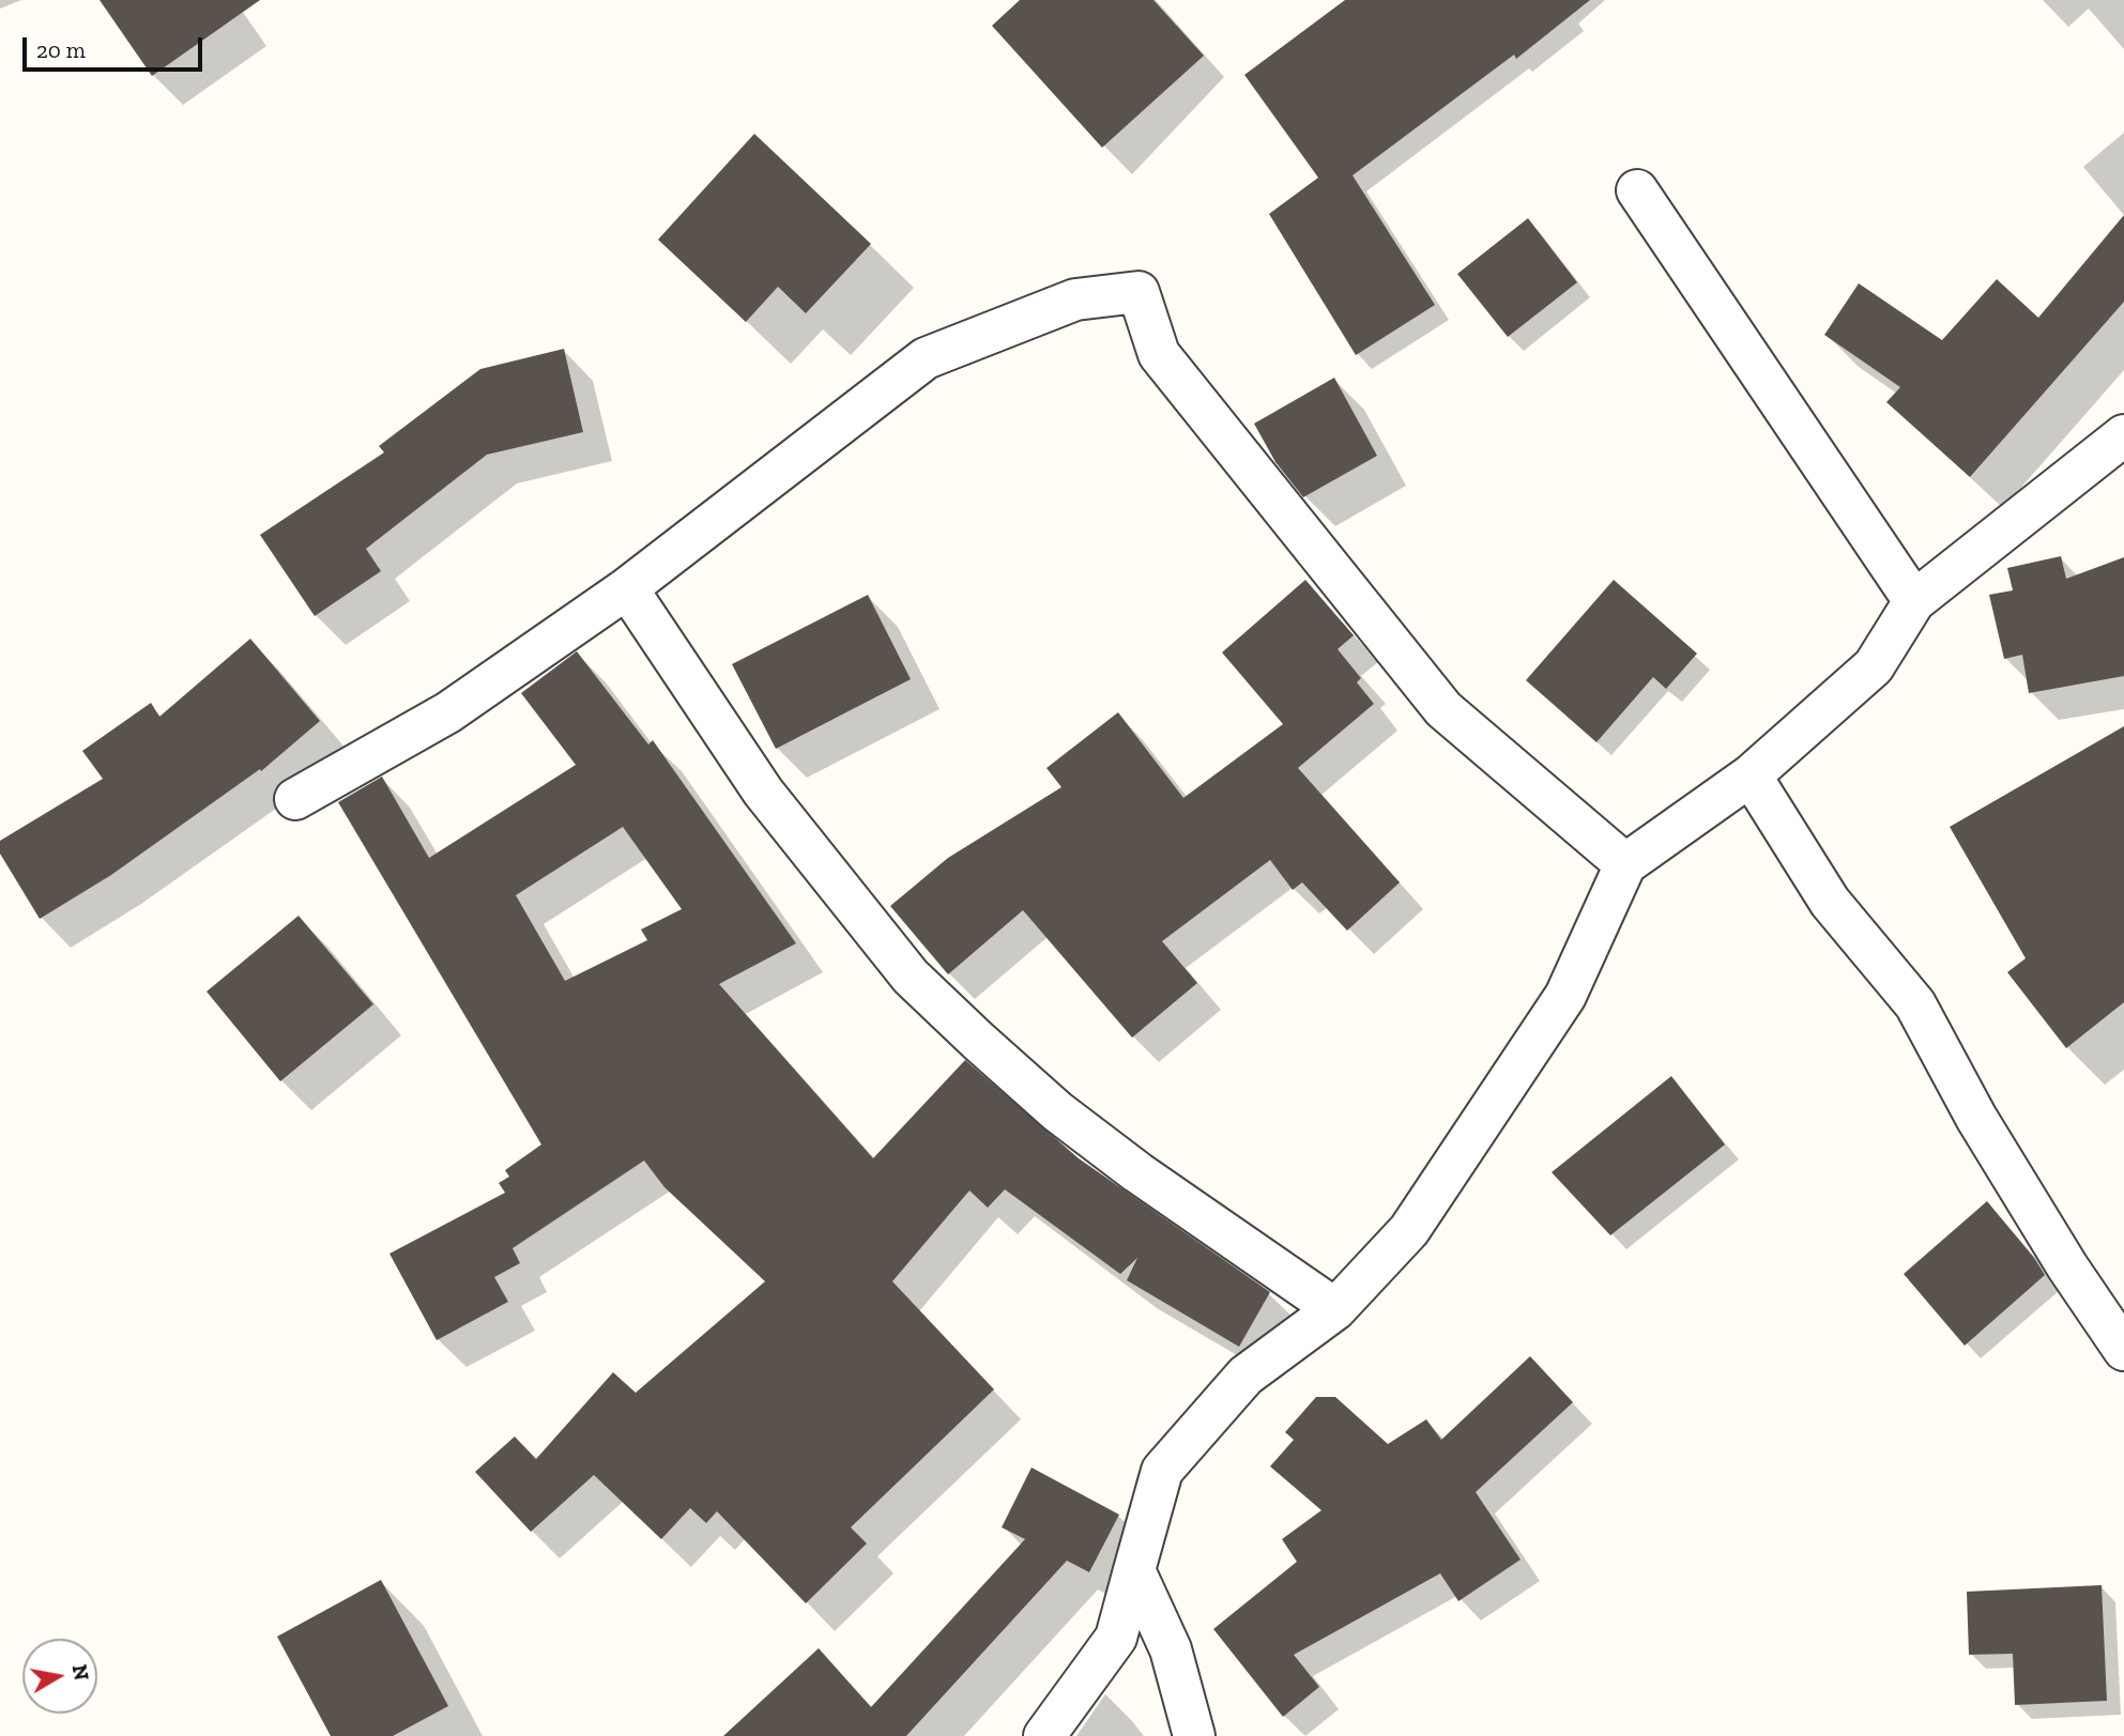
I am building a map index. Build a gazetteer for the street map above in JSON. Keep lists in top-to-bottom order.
{
  "scale_bar": "20 m",
  "north": "right"
}
